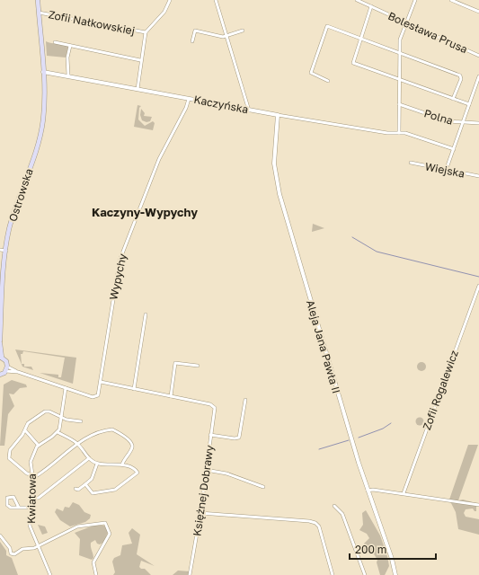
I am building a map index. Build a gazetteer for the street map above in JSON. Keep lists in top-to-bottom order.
{
  "streets": {
    "main road": ["Ostrowska"],
    "street": [
      "Zofii Nałkowskiej",
      "Bolesława Prusa",
      "Kaczyńska",
      "Polna",
      "Wiejska",
      "Wypychy",
      "Aleja Jana Pawła II",
      "Zofii Rogalewicz",
      "Księżnej Dobrawy",
      "Kwiatowa"
    ]
  },
  "crossings": [
    ["Zofii Nałkowskiej", "Ostrowska"],
    ["Kaczyńska", "Ostrowska"],
    ["Kaczyńska", "Wypychy"],
    ["Kaczyńska", "Aleja Jana Pawła II"]
  ],
  "districts": ["Kaczyny-Wypychy"],
  "scale_bar": "200 m"
}
